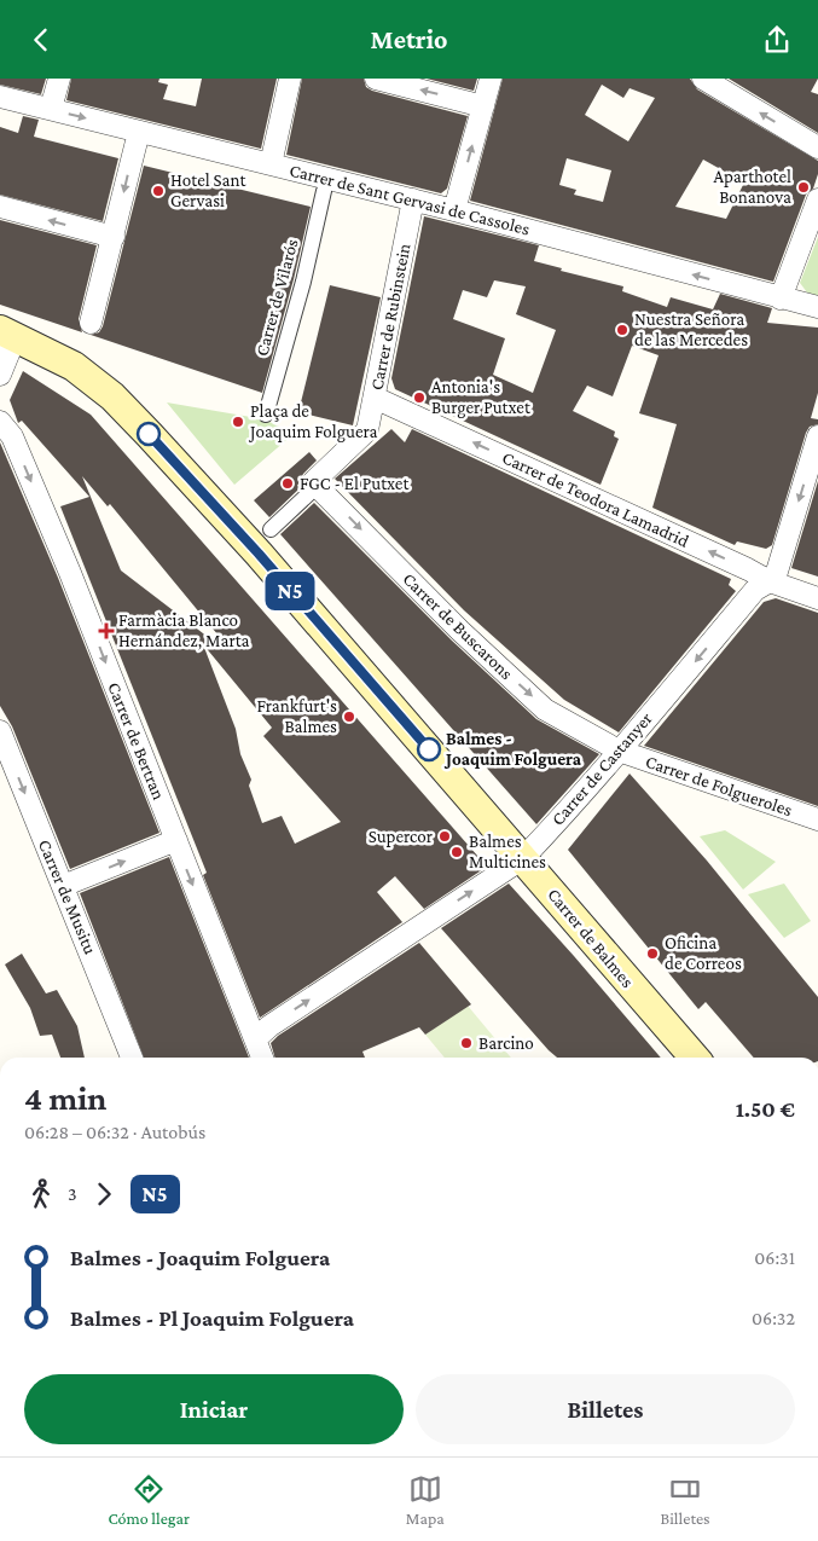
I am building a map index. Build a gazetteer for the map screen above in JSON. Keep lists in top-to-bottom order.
{
  "streets": {
    "main road": ["Carrer de Balmes"],
    "street": [
      "Carrer de Sant Gervasi de Cassoles",
      "Carrer de Vilarós",
      "Carrer de Rubinstein",
      "Carrer de Teodora Lamadrid",
      "Carrer de Buscarons",
      "Carrer de Bertran",
      "Carrer de Castanyer",
      "Carrer de Folgueroles",
      "Carrer de Musitu"
    ]
  },
  "crossings": [
    ["Carrer de Sant Gervasi de Cassoles", "Carrer de Rubinstein"],
    ["Carrer de Rubinstein", "Carrer de Teodora Lamadrid"],
    ["Carrer de Rubinstein", "Carrer de Buscarons"],
    ["Carrer de Teodora Lamadrid", "Carrer de Castanyer"],
    ["Carrer de Buscarons", "Carrer de Castanyer"],
    ["Carrer de Buscarons", "Carrer de Folgueroles"],
    ["Carrer de Bertran", "Carrer de Castanyer"],
    ["Carrer de Castanyer", "Carrer de Folgueroles"],
    ["Carrer de Castanyer", "Carrer de Balmes"]
  ],
  "one_way": [
    "Carrer de Teodora Lamadrid",
    "Carrer de Buscarons",
    "Carrer de Bertran",
    "Carrer de Musitu"
  ],
  "places": {
    "other": [
      "Aparthotel Bonanova",
      "Hotel Sant Gervasi",
      "Nuestra Señora de las Mercedes",
      "Antonia's Burger Putxet",
      "Plaça de Joaquim Folguera",
      "FGC - El Putxet",
      "Frankfurt's Balmes",
      "Balmes - Joaquim Folguera",
      "Supercor",
      "Balmes Multicines",
      "Oficina de Correos",
      "Barcino"
    ],
    "health": ["Farmàcia Blanco Hernández, Marta"]
  },
  "lines": ["bus line N5"],
  "page": {
    "header": "Metrio",
    "on_map": "N5",
    "heading": ["4 min", "06:28 – 06:32 · Autobús", "1.50 €"],
    "legs": ["3", "N5"],
    "list": [
      {
        "name": "Balmes - Joaquim Folguera",
        "value": "06:31"
      },
      {
        "name": "Balmes - Pl Joaquim Folguera",
        "value": "06:32"
      }
    ],
    "buttons": ["Iniciar", "Billetes"],
    "tabs": ["Cómo llegar", "Mapa", "Billetes"]
  }
}
